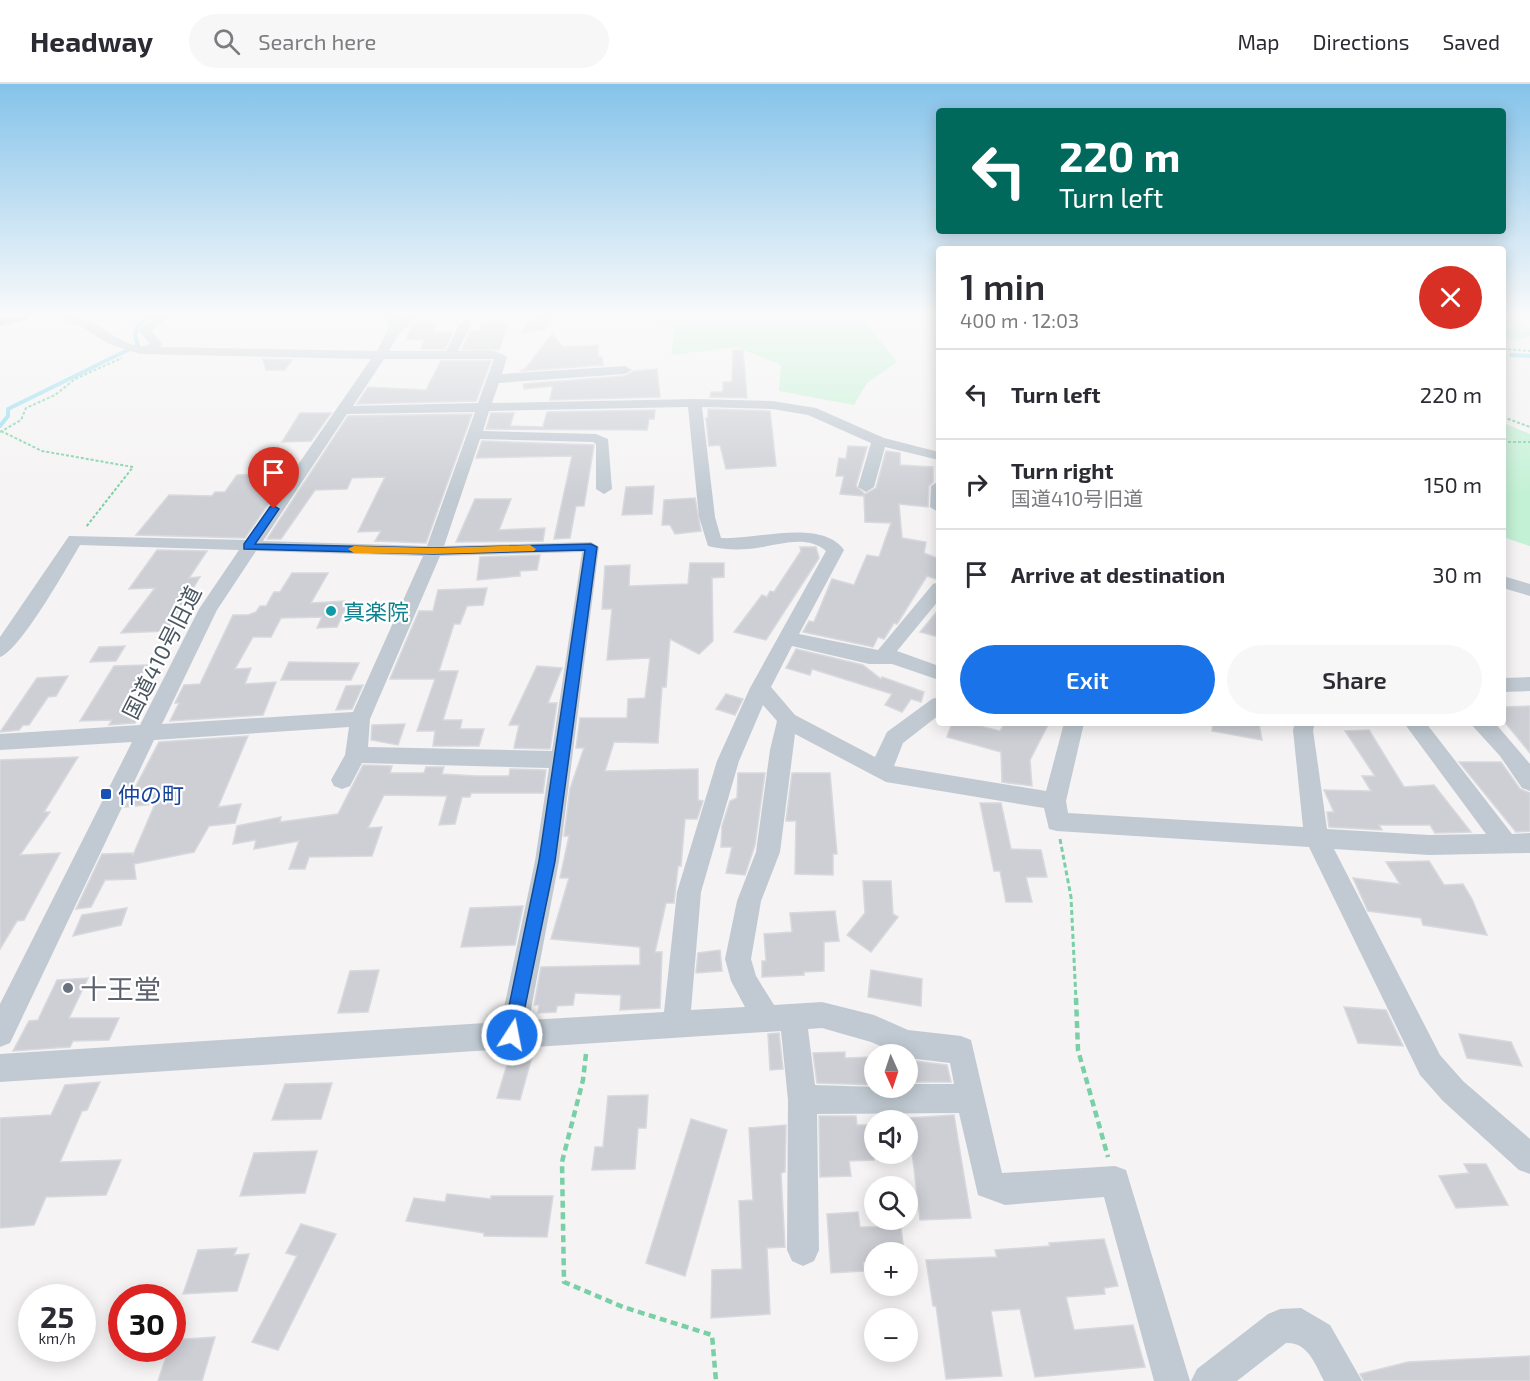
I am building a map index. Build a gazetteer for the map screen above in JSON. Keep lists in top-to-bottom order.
{
  "streets": {
    "street": ["国道410号旧道"]
  },
  "places": {
    "other": ["真楽院", "十王堂"],
    "transit": ["仲の町"]
  },
  "north": "bottom",
  "page": {
    "header": "Headway",
    "search": "Search here",
    "nav": ["Map", "Directions", "Saved"],
    "turn": ["220 m", "Turn left"],
    "heading": ["1 min", "400 m · 12:03"],
    "list": [
      {
        "name": "Turn left",
        "value": "220 m"
      },
      {
        "name": "Turn right",
        "note": "国道410号旧道",
        "value": "150 m"
      },
      {
        "name": "Arrive at destination",
        "value": "30 m"
      }
    ],
    "buttons": ["Exit", "Share"],
    "map_buttons": ["+", "−"],
    "speed": "25 km/h",
    "limit": "30"
  }
}
